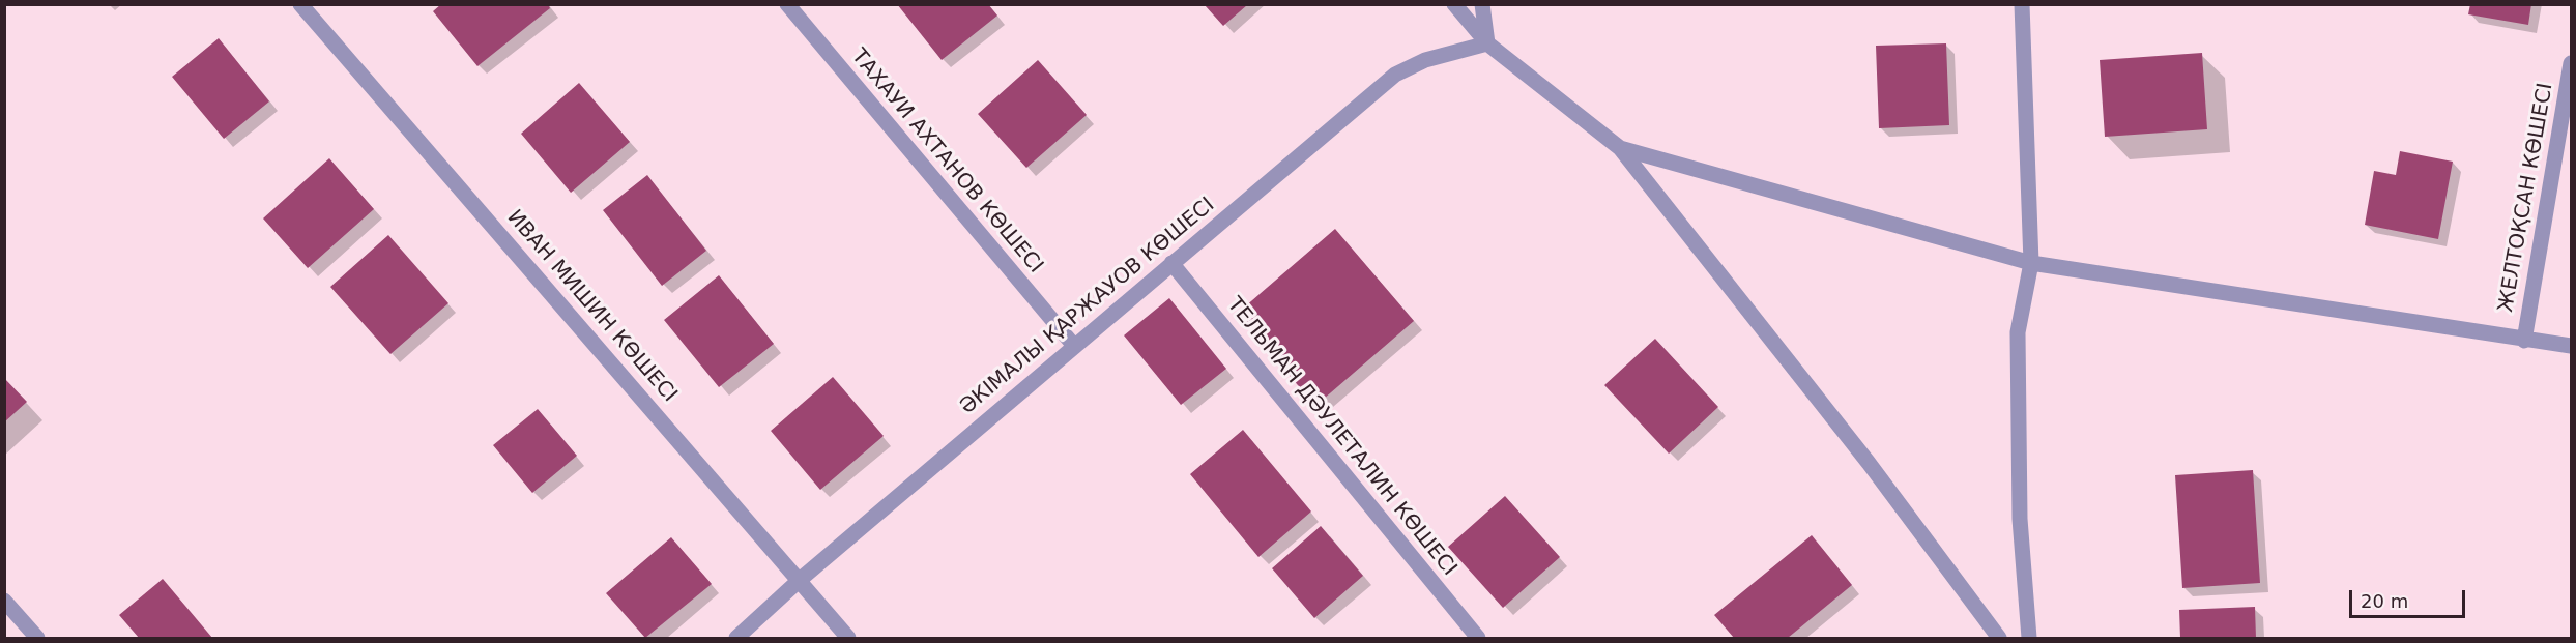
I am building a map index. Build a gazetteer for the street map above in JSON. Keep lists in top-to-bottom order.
{
  "streets": {
    "street": [
      "ТАХАУИ АХТАНОВ КӨШЕСІ",
      "ЖЕЛТОҚСАН КӨШЕСІ",
      "ИВАН МИШИН КӨШЕСІ",
      "ӘКІМАЛЫ ҚАРЖАУОВ КӨШЕСІ",
      "ТЕЛЬМАН ДӘУЛЕТАЛИН КӨШЕСІ"
    ]
  },
  "crossings": [
    ["ТАХАУИ АХТАНОВ КӨШЕСІ", "ӘКІМАЛЫ ҚАРЖАУОВ КӨШЕСІ"],
    ["ИВАН МИШИН КӨШЕСІ", "ӘКІМАЛЫ ҚАРЖАУОВ КӨШЕСІ"],
    ["ӘКІМАЛЫ ҚАРЖАУОВ КӨШЕСІ", "ТЕЛЬМАН ДӘУЛЕТАЛИН КӨШЕСІ"]
  ],
  "scale_bar": "20 m"
}
